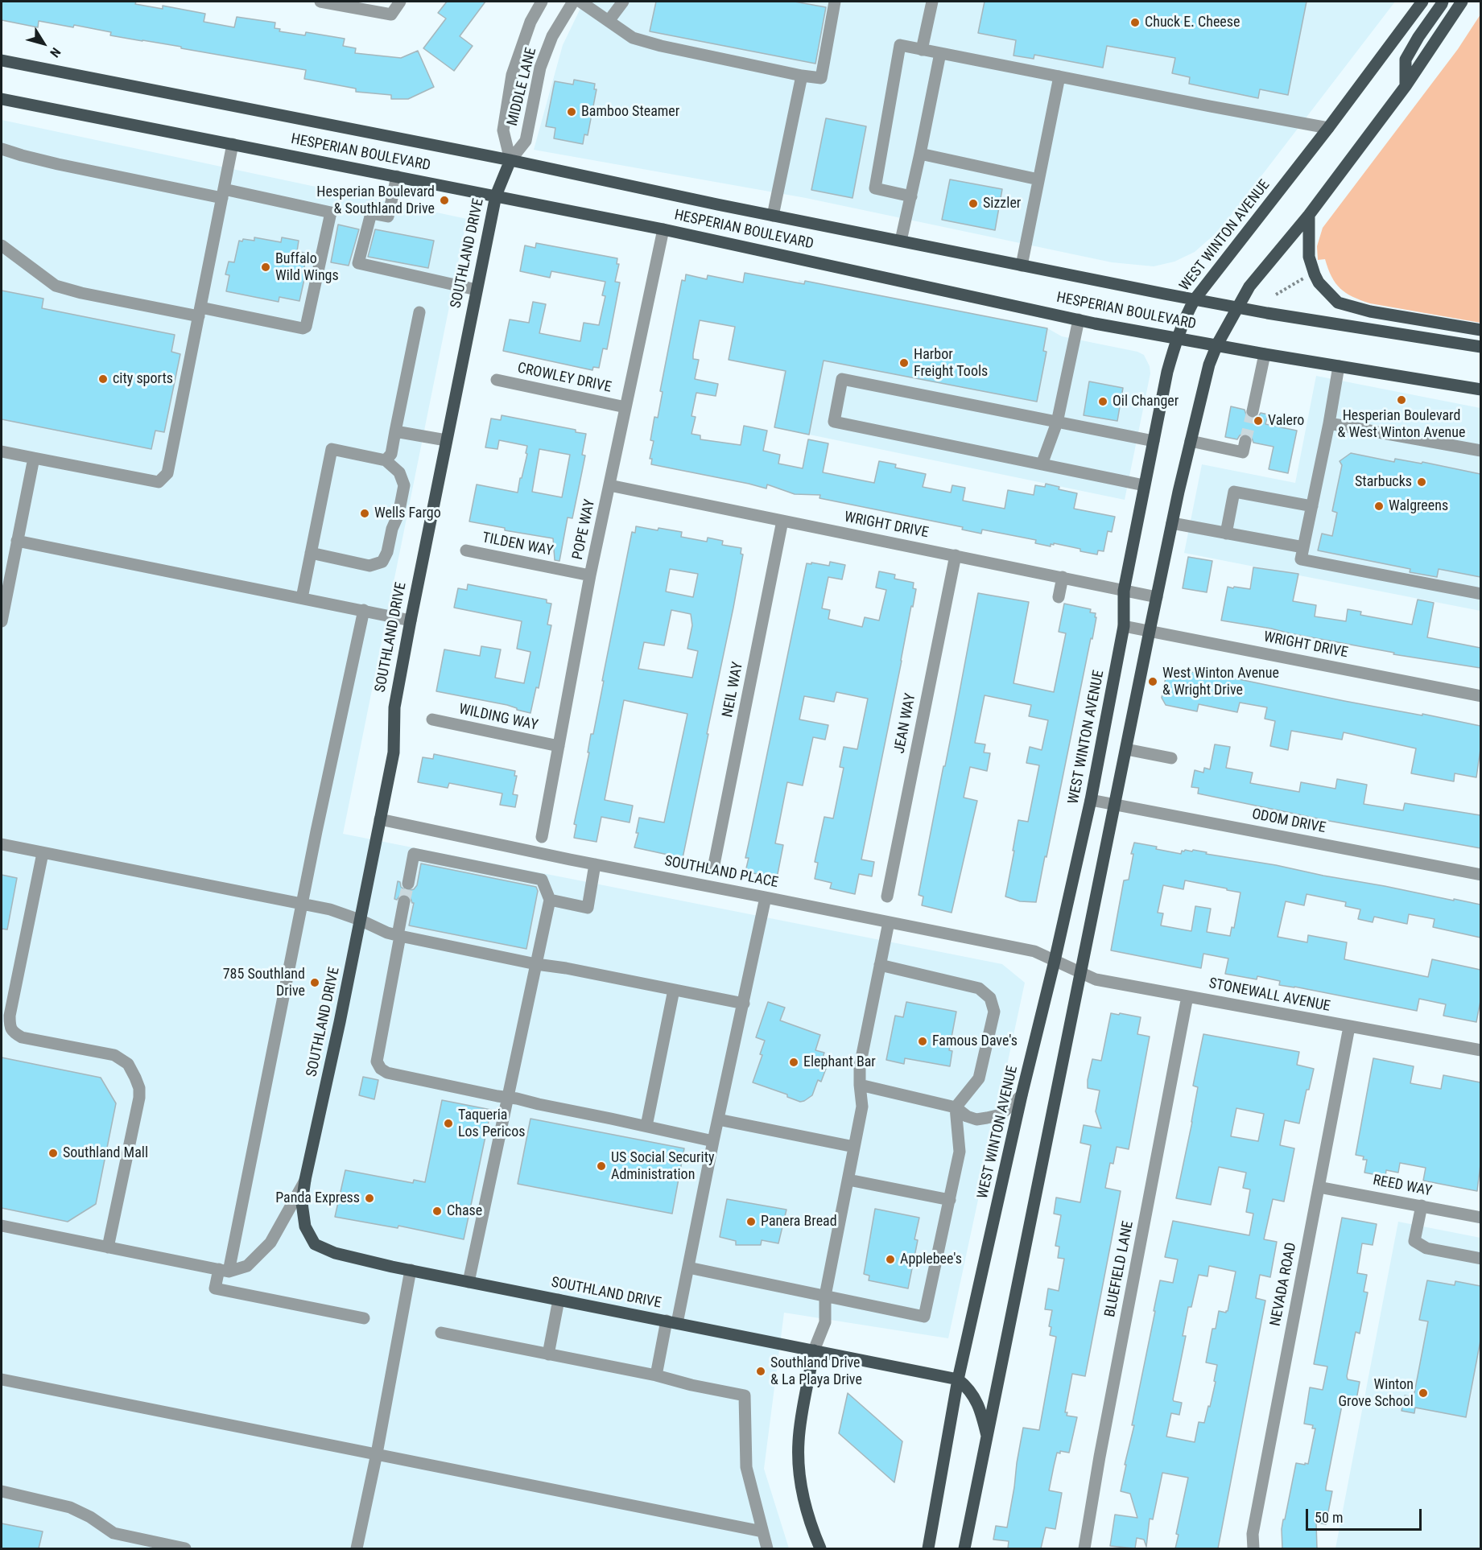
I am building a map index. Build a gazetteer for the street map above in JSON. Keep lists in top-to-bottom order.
{
  "streets": {
    "main road": ["HESPERIAN BOULEVARD", "WEST WINTON AVENUE", "SOUTHLAND DRIVE"],
    "street": [
      "MIDDLE LANE",
      "CROWLEY DRIVE",
      "WRIGHT DRIVE",
      "POPE WAY",
      "TILDEN WAY",
      "NEIL WAY",
      "WILDING WAY",
      "JEAN WAY",
      "ODOM DRIVE",
      "SOUTHLAND PLACE",
      "STONEWALL AVENUE",
      "REED WAY",
      "BLUEFIELD LANE",
      "NEVADA ROAD"
    ]
  },
  "crossings": [
    ["MIDDLE LANE", "HESPERIAN BOULEVARD"],
    ["MIDDLE LANE", "SOUTHLAND DRIVE"],
    ["HESPERIAN BOULEVARD", "WEST WINTON AVENUE"],
    ["HESPERIAN BOULEVARD", "SOUTHLAND DRIVE"],
    ["HESPERIAN BOULEVARD", "POPE WAY"],
    ["WEST WINTON AVENUE", "SOUTHLAND DRIVE"],
    ["WEST WINTON AVENUE", "WRIGHT DRIVE"],
    ["WEST WINTON AVENUE", "ODOM DRIVE"],
    ["WEST WINTON AVENUE", "SOUTHLAND PLACE"],
    ["WEST WINTON AVENUE", "STONEWALL AVENUE"],
    ["SOUTHLAND DRIVE", "SOUTHLAND PLACE"],
    ["CROWLEY DRIVE", "POPE WAY"],
    ["WRIGHT DRIVE", "POPE WAY"],
    ["WRIGHT DRIVE", "NEIL WAY"],
    ["WRIGHT DRIVE", "JEAN WAY"],
    ["POPE WAY", "TILDEN WAY"],
    ["POPE WAY", "WILDING WAY"],
    ["SOUTHLAND PLACE", "STONEWALL AVENUE"],
    ["STONEWALL AVENUE", "BLUEFIELD LANE"],
    ["STONEWALL AVENUE", "NEVADA ROAD"],
    ["REED WAY", "NEVADA ROAD"]
  ],
  "places": [
    "Chuck E. Cheese",
    "Bamboo Steamer",
    "Hesperian Boulevard & Southland Drive",
    "Sizzler",
    "Buffalo Wild Wings",
    "Harbor Freight Tools",
    "city sports",
    "Hesperian Boulevard & West Winton Avenue",
    "Oil Changer",
    "Valero",
    "Starbucks",
    "Walgreens",
    "Wells Fargo",
    "West Winton Avenue & Wright Drive",
    "785 Southland Drive",
    "Famous Dave's",
    "Elephant Bar",
    "Taqueria Los Pericos",
    "Southland Mall",
    "US Social Security Administration",
    "Panda Express",
    "Chase",
    "Panera Bread",
    "Applebee's",
    "Southland Drive & La Playa Drive",
    "Winton Grove School"
  ],
  "scale_bar": "50 m",
  "north": "bottom right"
}
